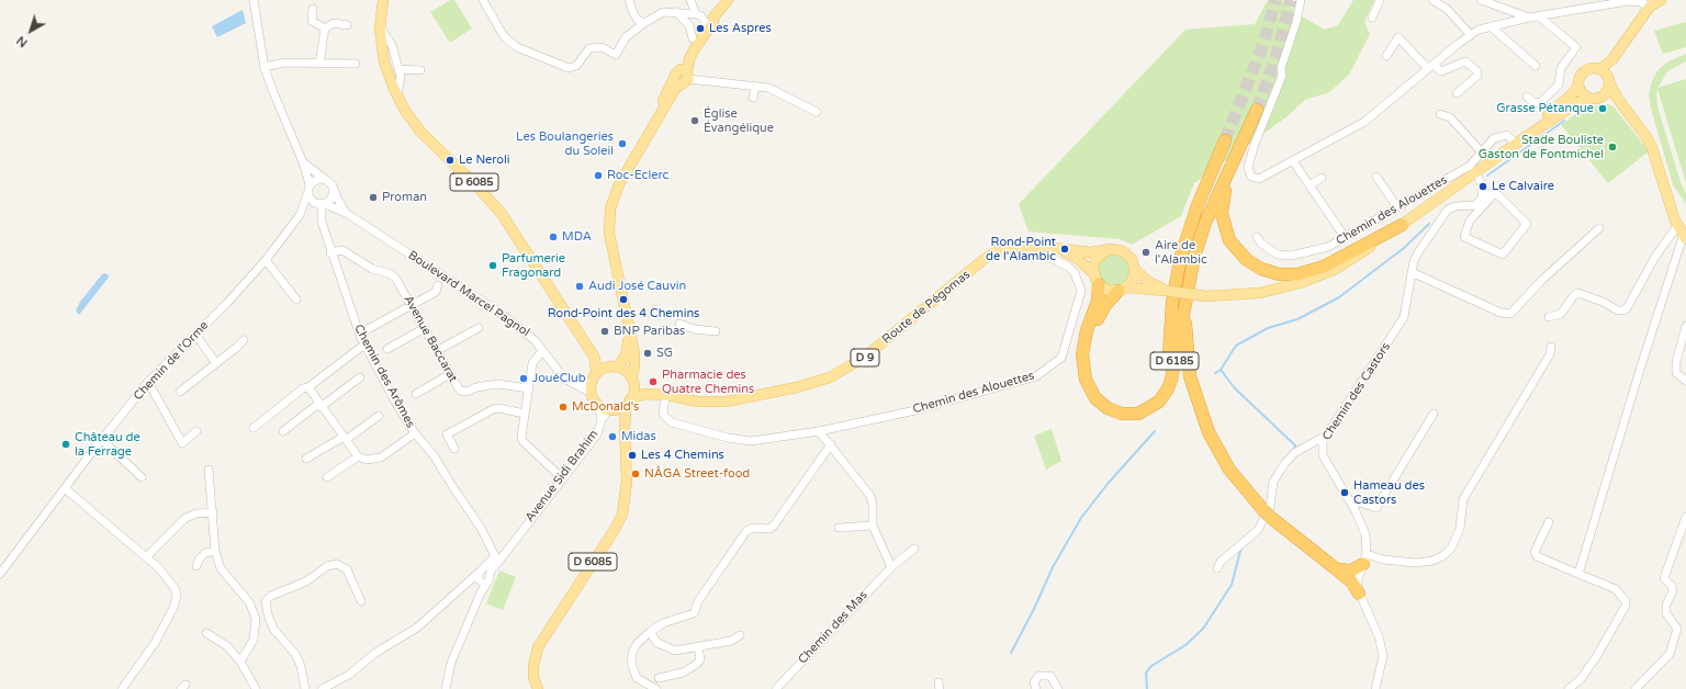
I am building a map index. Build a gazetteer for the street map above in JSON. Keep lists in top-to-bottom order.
{
  "streets": {
    "highway": ["D 6185"],
    "main road": ["D 6085", "Route de Pégomas", "D 9"],
    "street": [
      "Chemin des Alouettes",
      "Boulevard Marcel Pagnol",
      "Avenue Baccarat",
      "Chemin de l'Orme",
      "Chemin des Arômes",
      "Chemin des Castors",
      "Avenue Sidi Brahim",
      "Chemin des Mas"
    ]
  },
  "crossings": [
    ["D 6085", "Boulevard Marcel Pagnol"],
    ["D 6085", "D 9"],
    ["D 6085", "Avenue Sidi Brahim"],
    ["Boulevard Marcel Pagnol", "D 9"],
    ["Boulevard Marcel Pagnol", "Chemin de l'Orme"],
    ["Boulevard Marcel Pagnol", "Chemin des Arômes"],
    ["Boulevard Marcel Pagnol", "Avenue Sidi Brahim"],
    ["Route de Pégomas", "D 9"],
    ["Avenue Baccarat", "Chemin des Arômes"],
    ["D 9", "D 6185"],
    ["D 9", "Avenue Sidi Brahim"],
    ["Chemin de l'Orme", "Chemin des Arômes"],
    ["D 6185", "Chemin des Castors"],
    ["Chemin des Arômes", "Avenue Sidi Brahim"]
  ],
  "places": [
    "Les Aspres",
    "Grasse Pétanque",
    "Église Évangélique",
    "Les Boulangeries du Soleil",
    "Stade Bouliste Gaston de Fontmichel",
    "Le Neroli",
    "Roc-Eclerc",
    "Le Calvaire",
    "Proman",
    "MDA",
    "Rond-Point de l'Alambic",
    "Aire de l'Alambic",
    "Parfumerie Fragonard",
    "Audi José Cauvin",
    "Rond-Point des 4 Chemins",
    "BNP Paribas",
    "SG",
    "JouéClub",
    "Pharmacie des Quatre Chemins",
    "McDonald's",
    "Midas",
    "Château de la Ferrage",
    "Les 4 Chemins",
    "NÂGA Street-food",
    "Hameau des Castors"
  ],
  "north": "bottom left"
}
